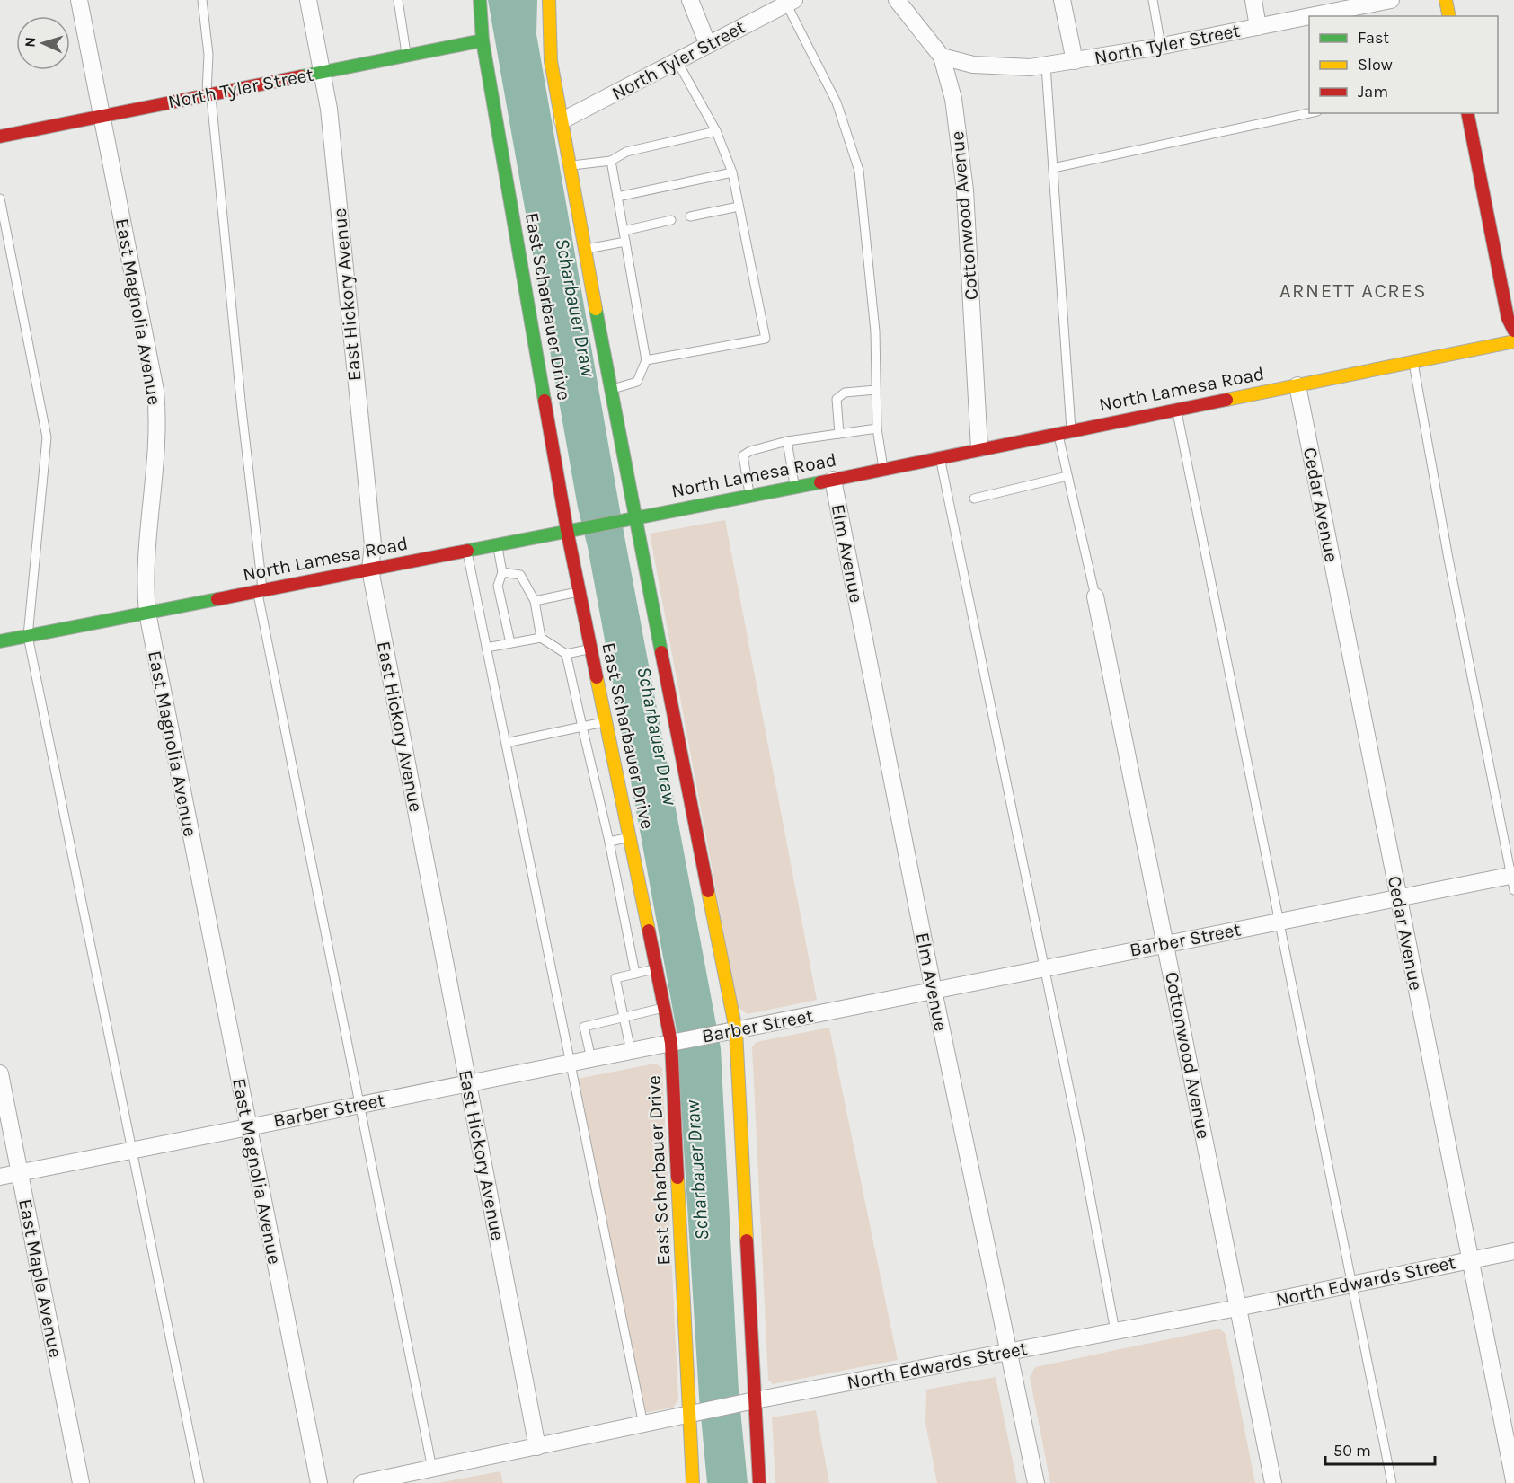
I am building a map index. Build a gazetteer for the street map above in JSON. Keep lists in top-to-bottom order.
{
  "streets": {
    "main road": ["North Tyler Street", "East Scharbauer Drive", "North Lamesa Road"],
    "street": [
      "Cottonwood Avenue",
      "East Hickory Avenue",
      "East Magnolia Avenue",
      "Cedar Avenue",
      "Elm Avenue",
      "Barber Street",
      "East Maple Avenue",
      "North Edwards Street"
    ]
  },
  "crossings": [
    ["North Tyler Street", "Cottonwood Avenue"],
    ["North Tyler Street", "East Hickory Avenue"],
    ["North Tyler Street", "East Scharbauer Drive"],
    ["North Tyler Street", "East Magnolia Avenue"],
    ["Cottonwood Avenue", "North Lamesa Road"],
    ["Cottonwood Avenue", "Barber Street"],
    ["Cottonwood Avenue", "North Edwards Street"],
    ["East Hickory Avenue", "North Lamesa Road"],
    ["East Hickory Avenue", "Barber Street"],
    ["East Hickory Avenue", "North Edwards Street"],
    ["East Scharbauer Drive", "North Lamesa Road"],
    ["East Scharbauer Drive", "Barber Street"],
    ["East Scharbauer Drive", "North Edwards Street"],
    ["East Magnolia Avenue", "North Lamesa Road"],
    ["East Magnolia Avenue", "Barber Street"],
    ["North Lamesa Road", "Cedar Avenue"],
    ["North Lamesa Road", "Elm Avenue"],
    ["Cedar Avenue", "Barber Street"],
    ["Cedar Avenue", "North Edwards Street"],
    ["Elm Avenue", "Barber Street"],
    ["Elm Avenue", "North Edwards Street"],
    ["Barber Street", "East Maple Avenue"]
  ],
  "districts": ["ARNETT ACRES"],
  "water": ["Scharbauer Draw"],
  "legend": ["Fast", "Slow", "Jam"],
  "scale_bar": "50 m",
  "north": "left"
}
